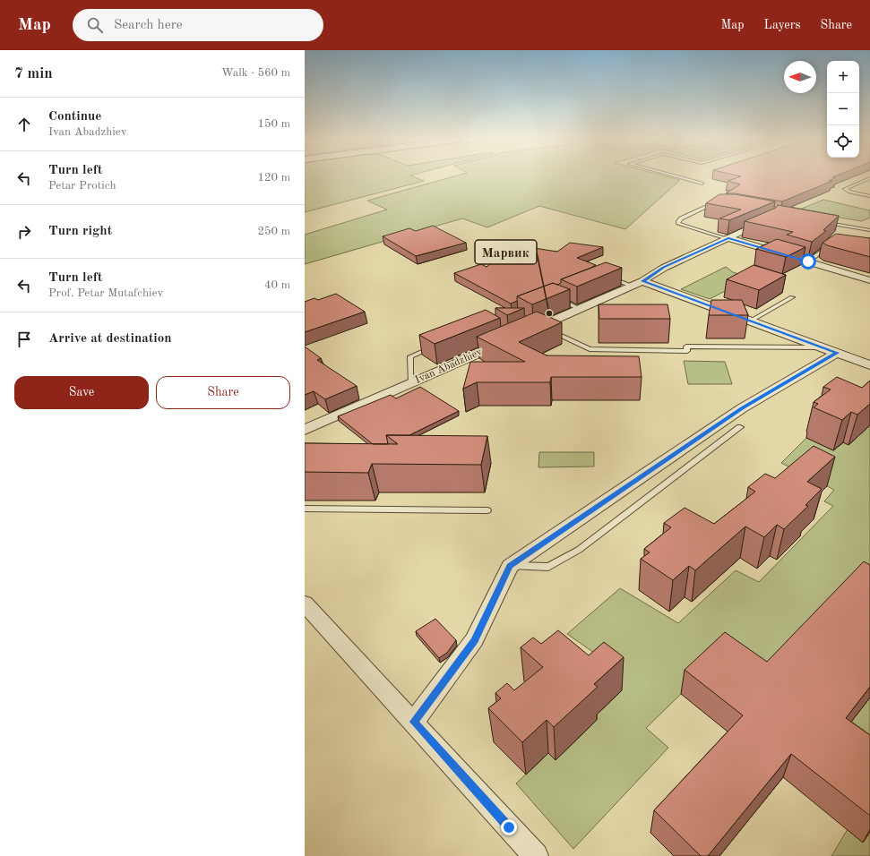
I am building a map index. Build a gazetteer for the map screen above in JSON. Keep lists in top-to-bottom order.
{
  "streets": {
    "street": ["Ivan Abadzhiev"]
  },
  "places": ["Марвик"],
  "north": "left",
  "page": {
    "header": "Map",
    "search": "Search here",
    "nav": ["Map", "Layers", "Share"],
    "heading": ["7 min", "Walk · 560 m"],
    "map_buttons": ["+", "−"],
    "list": [
      ["Continue", "Ivan Abadzhiev", "150 m"],
      ["Turn left", "Petar Protich", "120 m"],
      ["Turn right", "250 m"],
      ["Turn left", "Prof. Petar Mutafchiev", "40 m"],
      "Arrive at destination"
    ],
    "buttons": ["Save", "Share"]
  }
}
